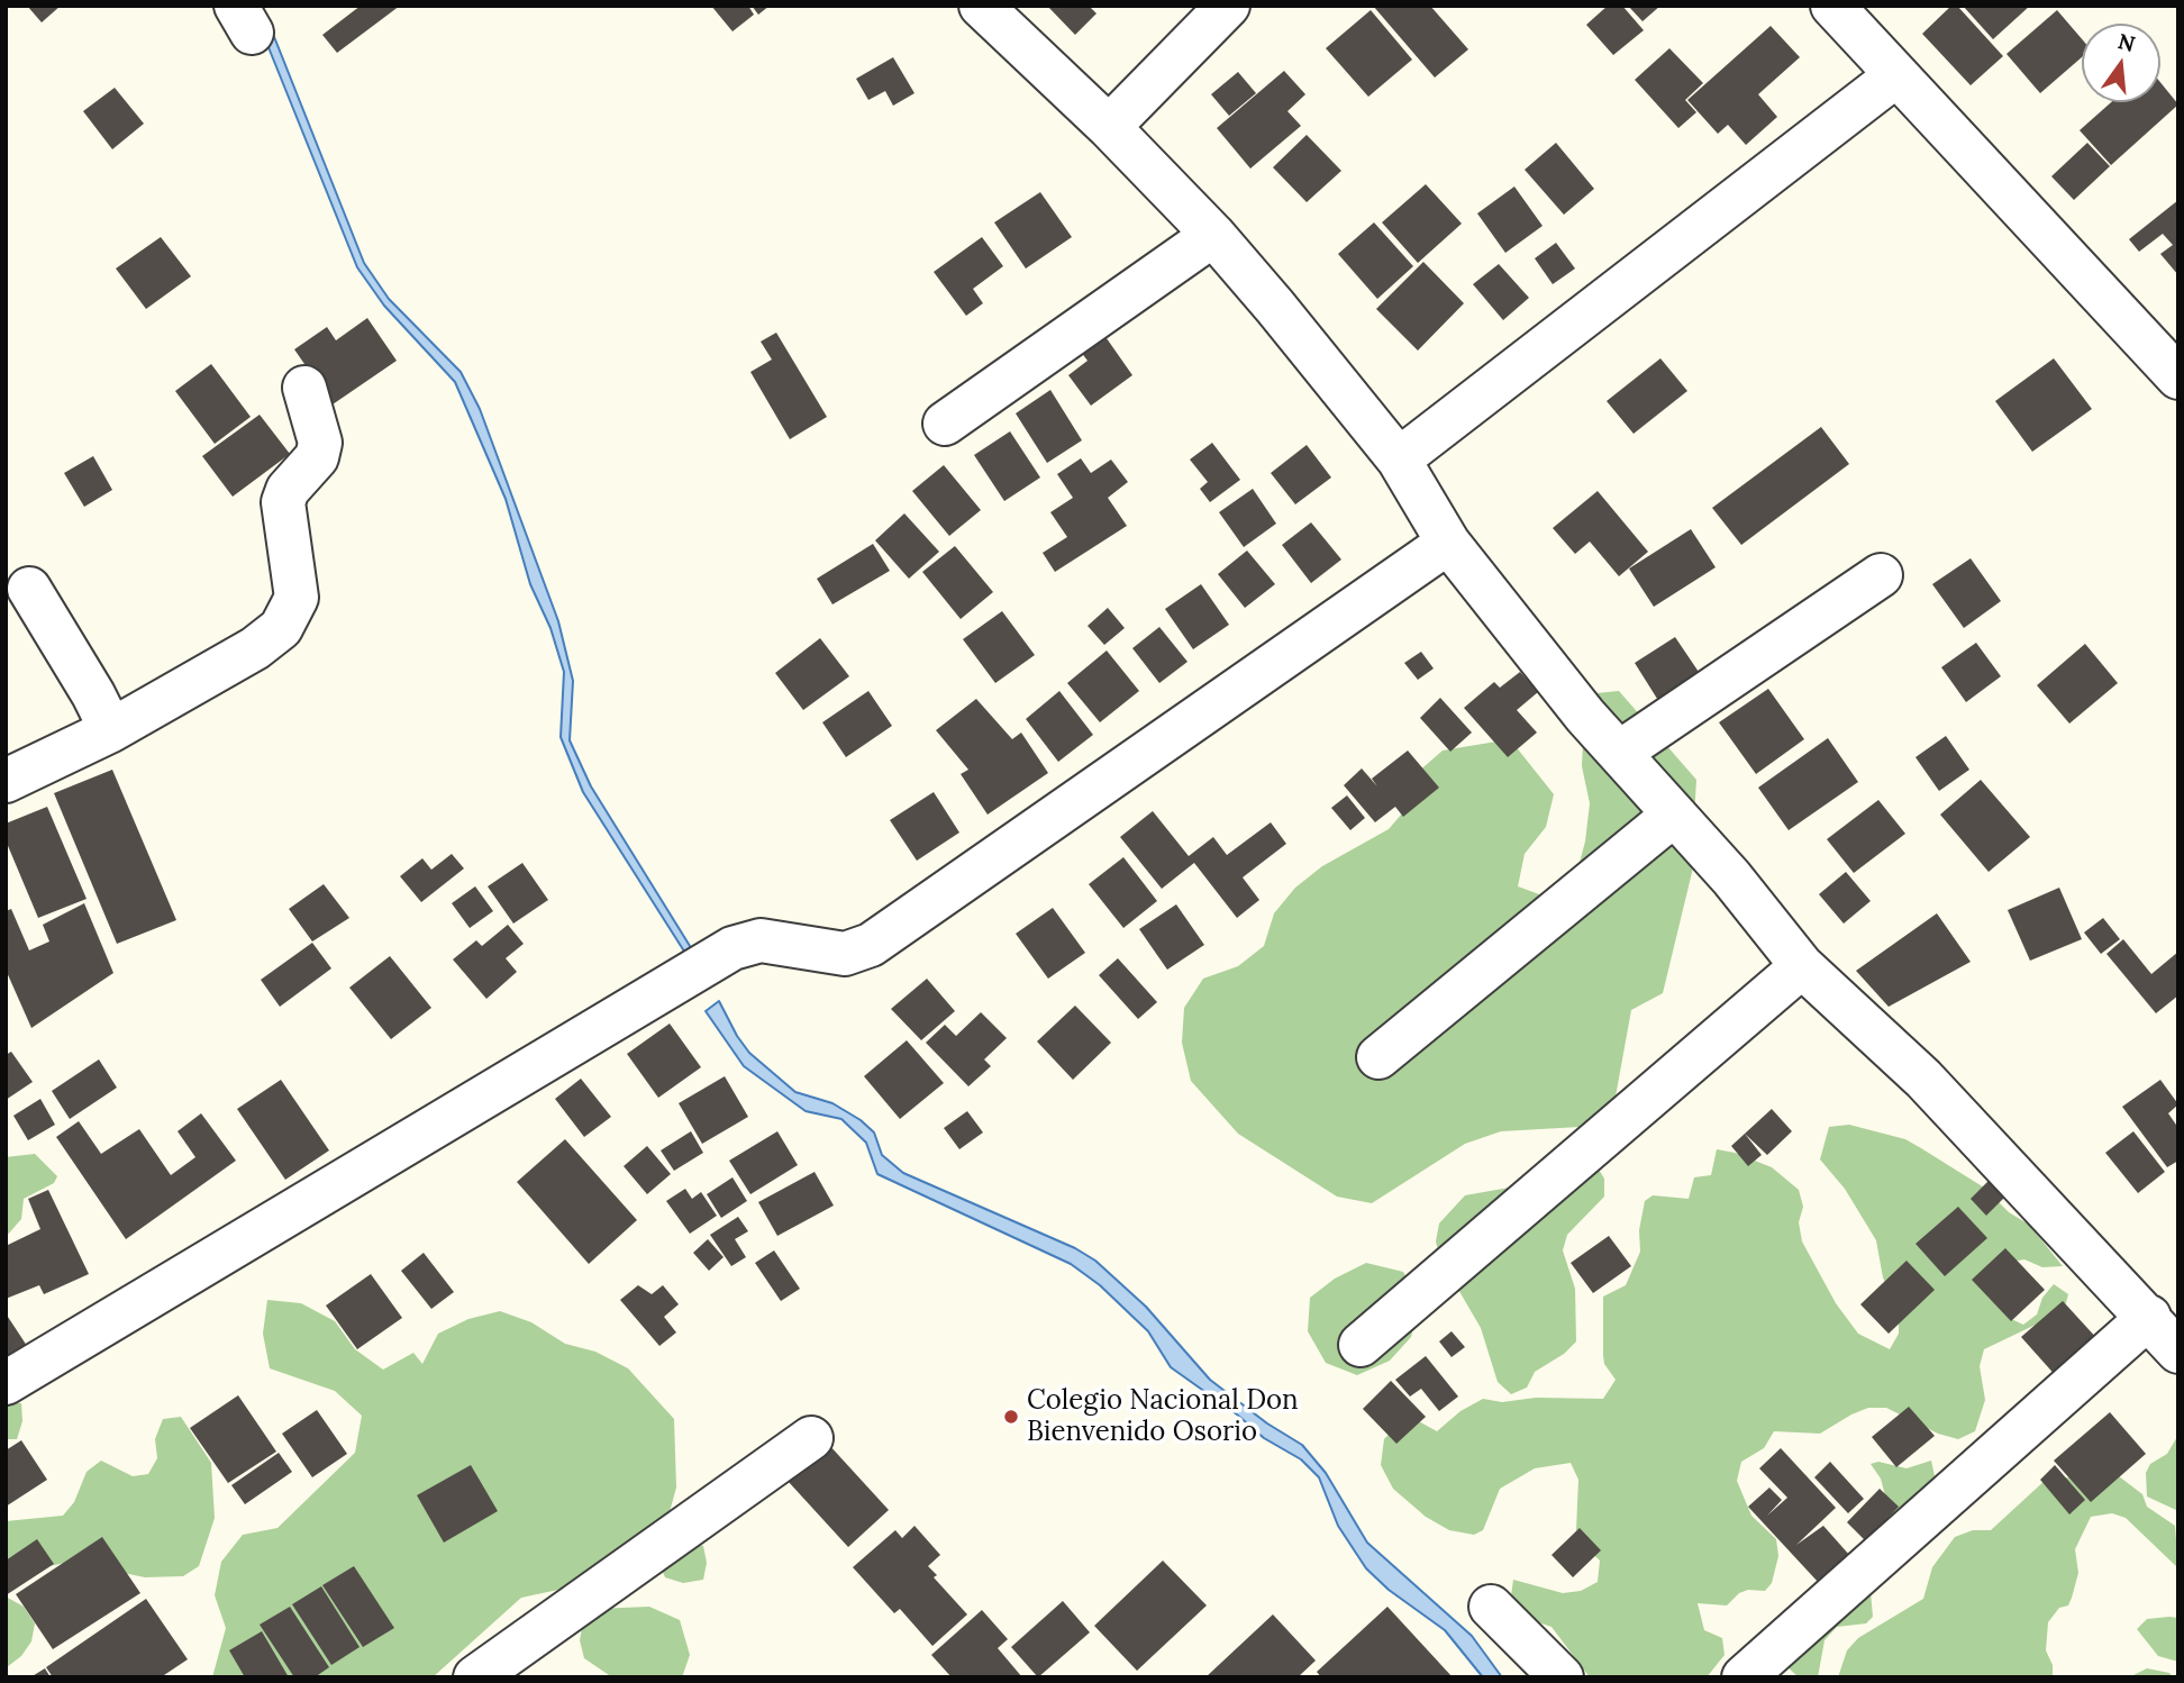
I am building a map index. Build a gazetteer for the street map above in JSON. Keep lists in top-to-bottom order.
{
  "places": ["Colegio Nacional Don Bienvenido Osorio"],
  "north": "top"
}
